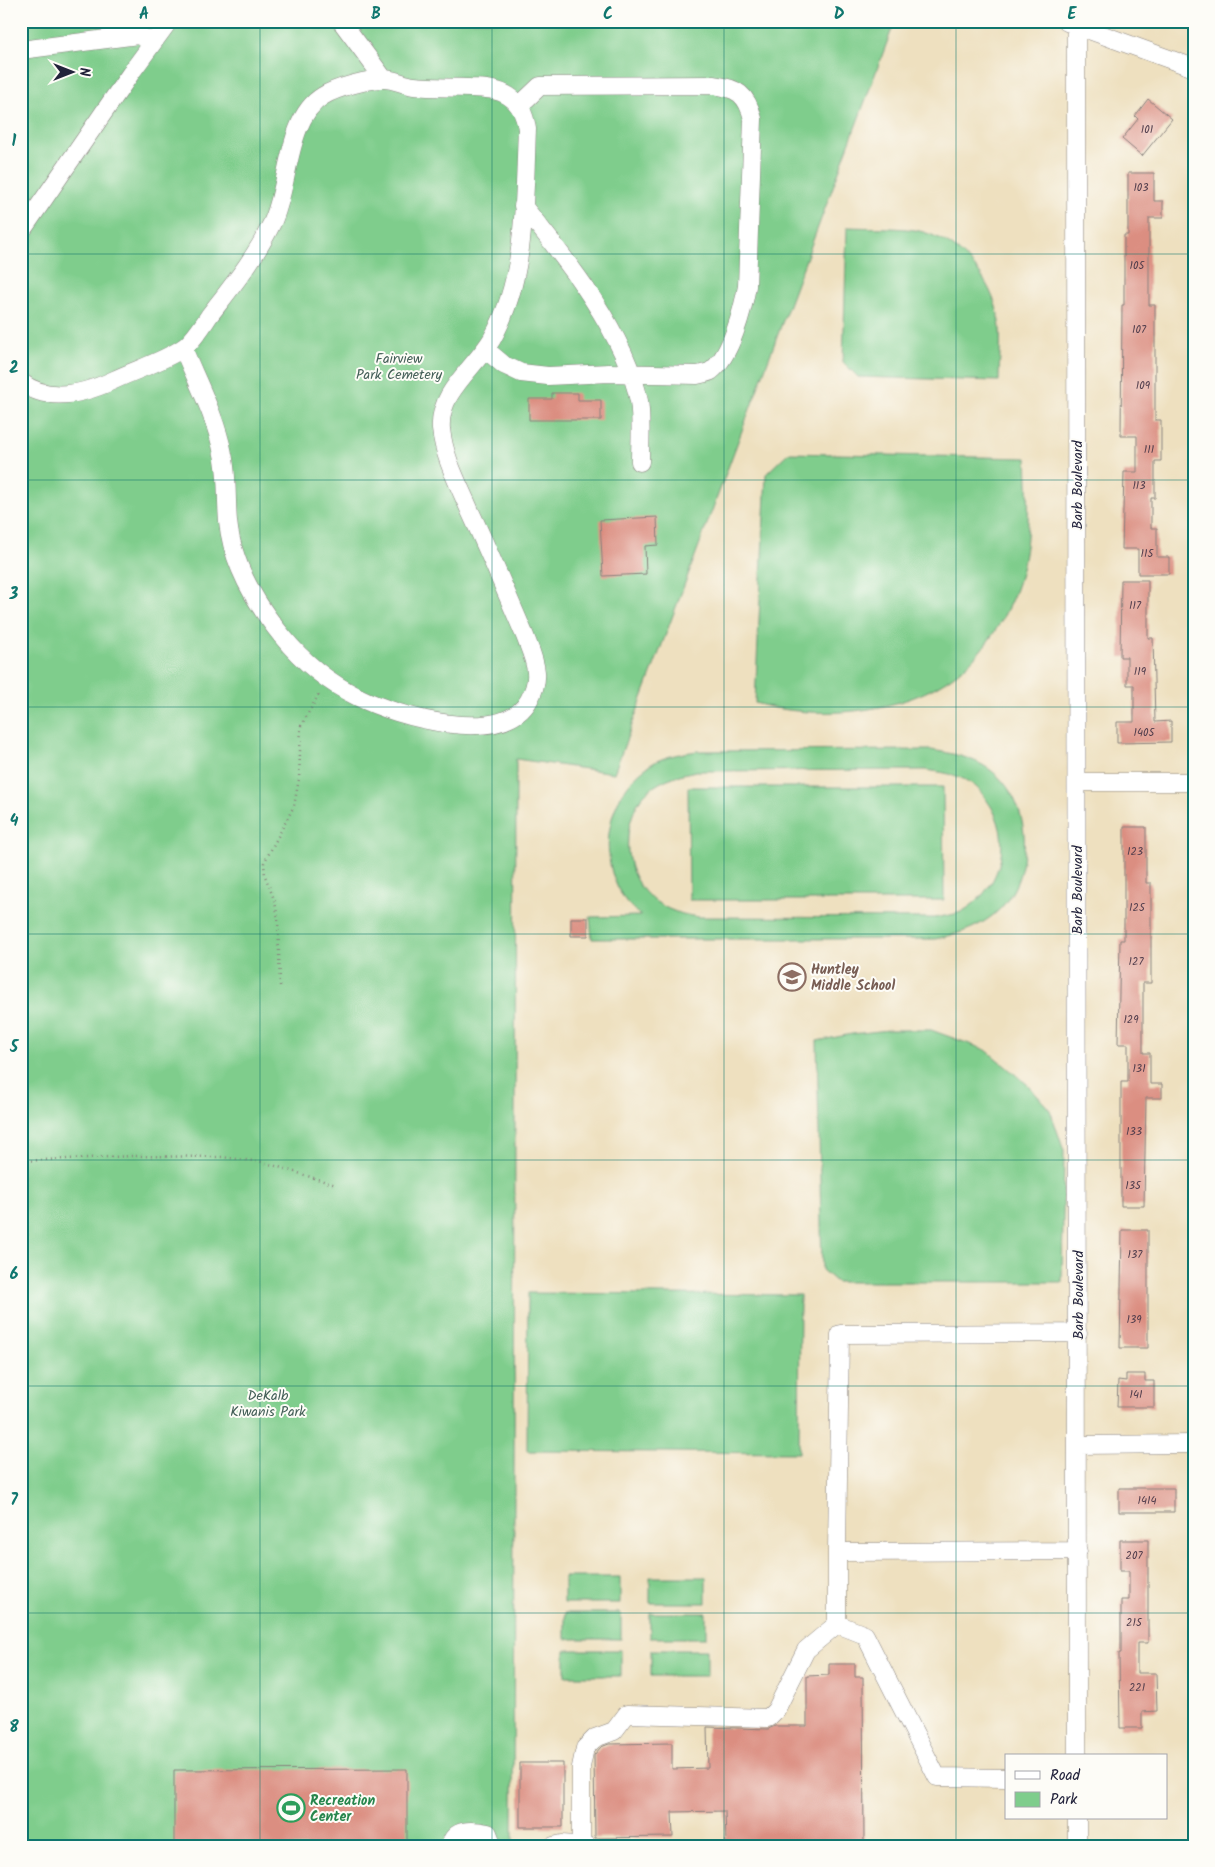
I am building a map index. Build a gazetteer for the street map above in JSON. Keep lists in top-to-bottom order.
{
  "streets": {
    "street": ["Barb Boulevard"]
  },
  "parks": ["Fairview Park Cemetery", "DeKalb Kiwanis Park"],
  "places": {
    "school or university": ["Huntley Middle School"],
    "sports": ["Recreation Center"]
  },
  "house_numbers": [
    "101",
    "103",
    "105",
    "107",
    "109",
    "111",
    "113",
    "115",
    "117",
    "119",
    "1405",
    "123",
    "125",
    "127",
    "129",
    "131",
    "133",
    "135",
    "137",
    "139",
    "141",
    "1414",
    "207",
    "215",
    "221"
  ],
  "legend": ["Road", "Park"],
  "north": "right",
  "grid": {
    "columns": [
      "A",
      "B",
      "C",
      "D",
      "E"
    ],
    "rows": [
      "1",
      "2",
      "3",
      "4",
      "5",
      "6",
      "7",
      "8"
    ]
  }
}
